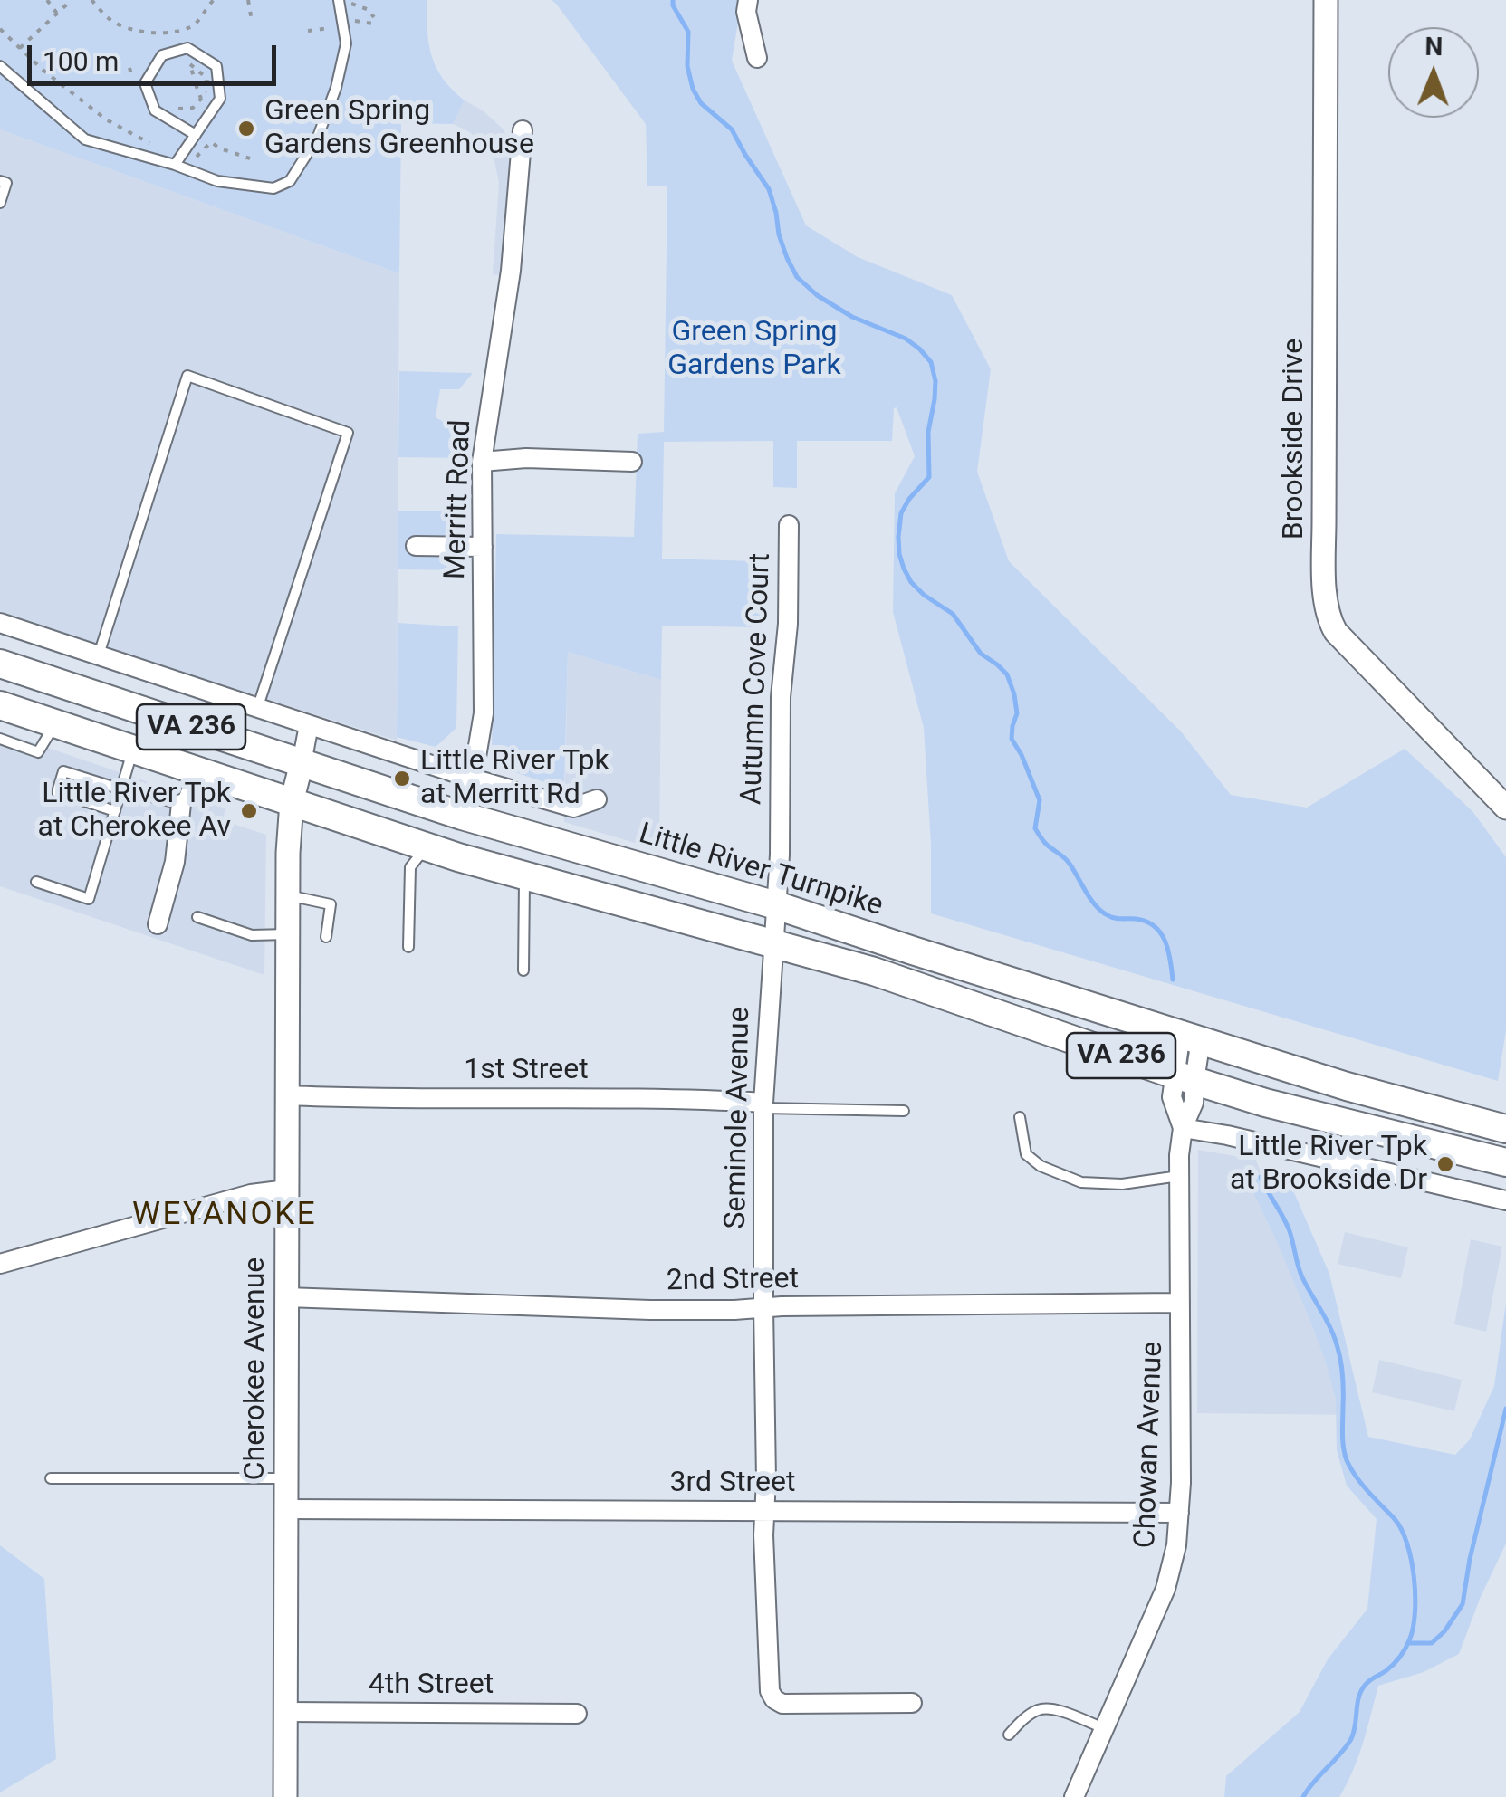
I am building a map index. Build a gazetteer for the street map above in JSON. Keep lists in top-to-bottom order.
{
  "streets": {
    "main road": ["VA 236", "Little River Turnpike"],
    "street": [
      "Brookside Drive",
      "Merritt Road",
      "Autumn Cove Court",
      "1st Street",
      "Seminole Avenue",
      "2nd Street",
      "Cherokee Avenue",
      "Chowan Avenue",
      "3rd Street",
      "4th Street"
    ]
  },
  "crossings": [
    ["Merritt Road", "Little River Turnpike"],
    ["Autumn Cove Court", "VA 236"],
    ["Autumn Cove Court", "Little River Turnpike"],
    ["Autumn Cove Court", "Seminole Avenue"],
    ["VA 236", "Seminole Avenue"],
    ["VA 236", "Cherokee Avenue"],
    ["VA 236", "Chowan Avenue"],
    ["Little River Turnpike", "Cherokee Avenue"],
    ["Little River Turnpike", "Chowan Avenue"],
    ["1st Street", "Seminole Avenue"],
    ["1st Street", "Cherokee Avenue"],
    ["Seminole Avenue", "2nd Street"],
    ["Seminole Avenue", "3rd Street"],
    ["2nd Street", "Cherokee Avenue"],
    ["2nd Street", "Chowan Avenue"],
    ["Cherokee Avenue", "3rd Street"],
    ["Cherokee Avenue", "4th Street"],
    ["Chowan Avenue", "3rd Street"]
  ],
  "districts": ["WEYANOKE"],
  "parks": ["Green Spring Gardens Park"],
  "places": [
    "Green Spring Gardens Greenhouse",
    "Little River Tpk at Merritt Rd",
    "Little River Tpk at Cherokee Av",
    "Little River Tpk at Brookside Dr"
  ],
  "scale_bar": "100 m",
  "north": "top"
}
